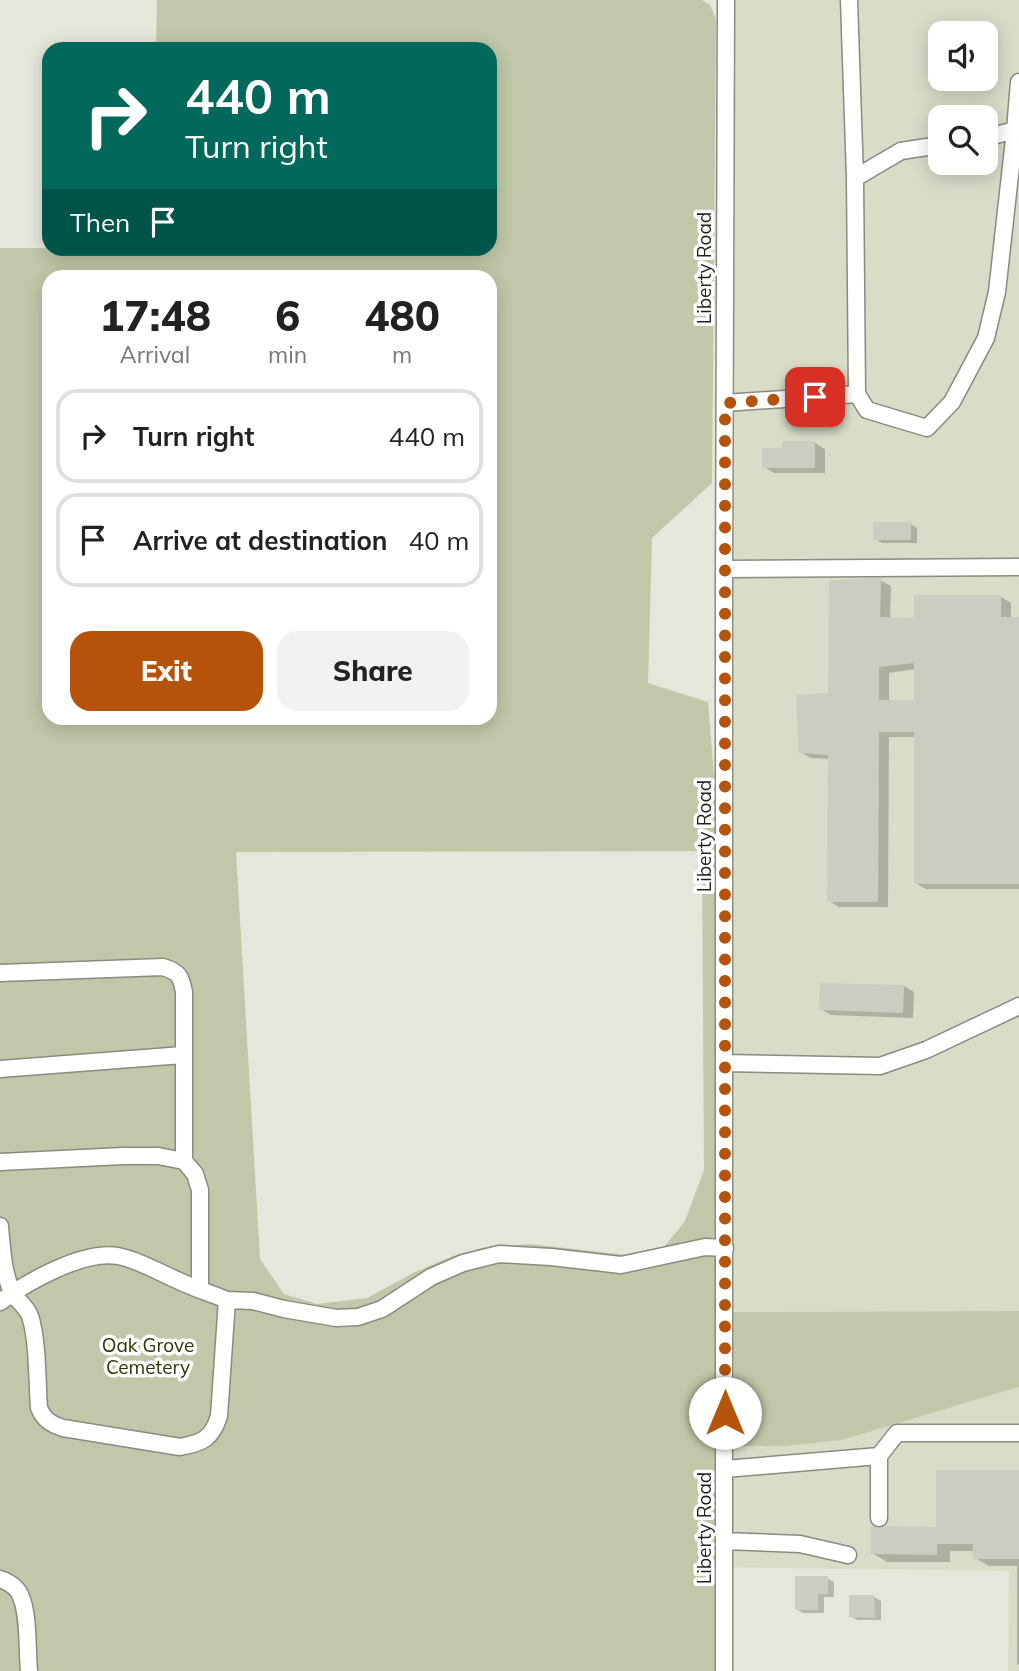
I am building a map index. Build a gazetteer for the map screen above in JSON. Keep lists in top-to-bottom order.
{
  "streets": {
    "street": ["Liberty Road"]
  },
  "parks": ["Oak Grove Cemetery"],
  "page": {
    "turn": ["440 m", "Turn right"],
    "then": "Then",
    "eta": [
      "17:48",
      "Arrival",
      "6",
      "min",
      "480",
      "m"
    ],
    "list": [
      {
        "name": "Turn right",
        "value": "440 m"
      },
      {
        "name": "Arrive at destination",
        "value": "40 m"
      }
    ],
    "buttons": ["Exit", "Share"]
  }
}
